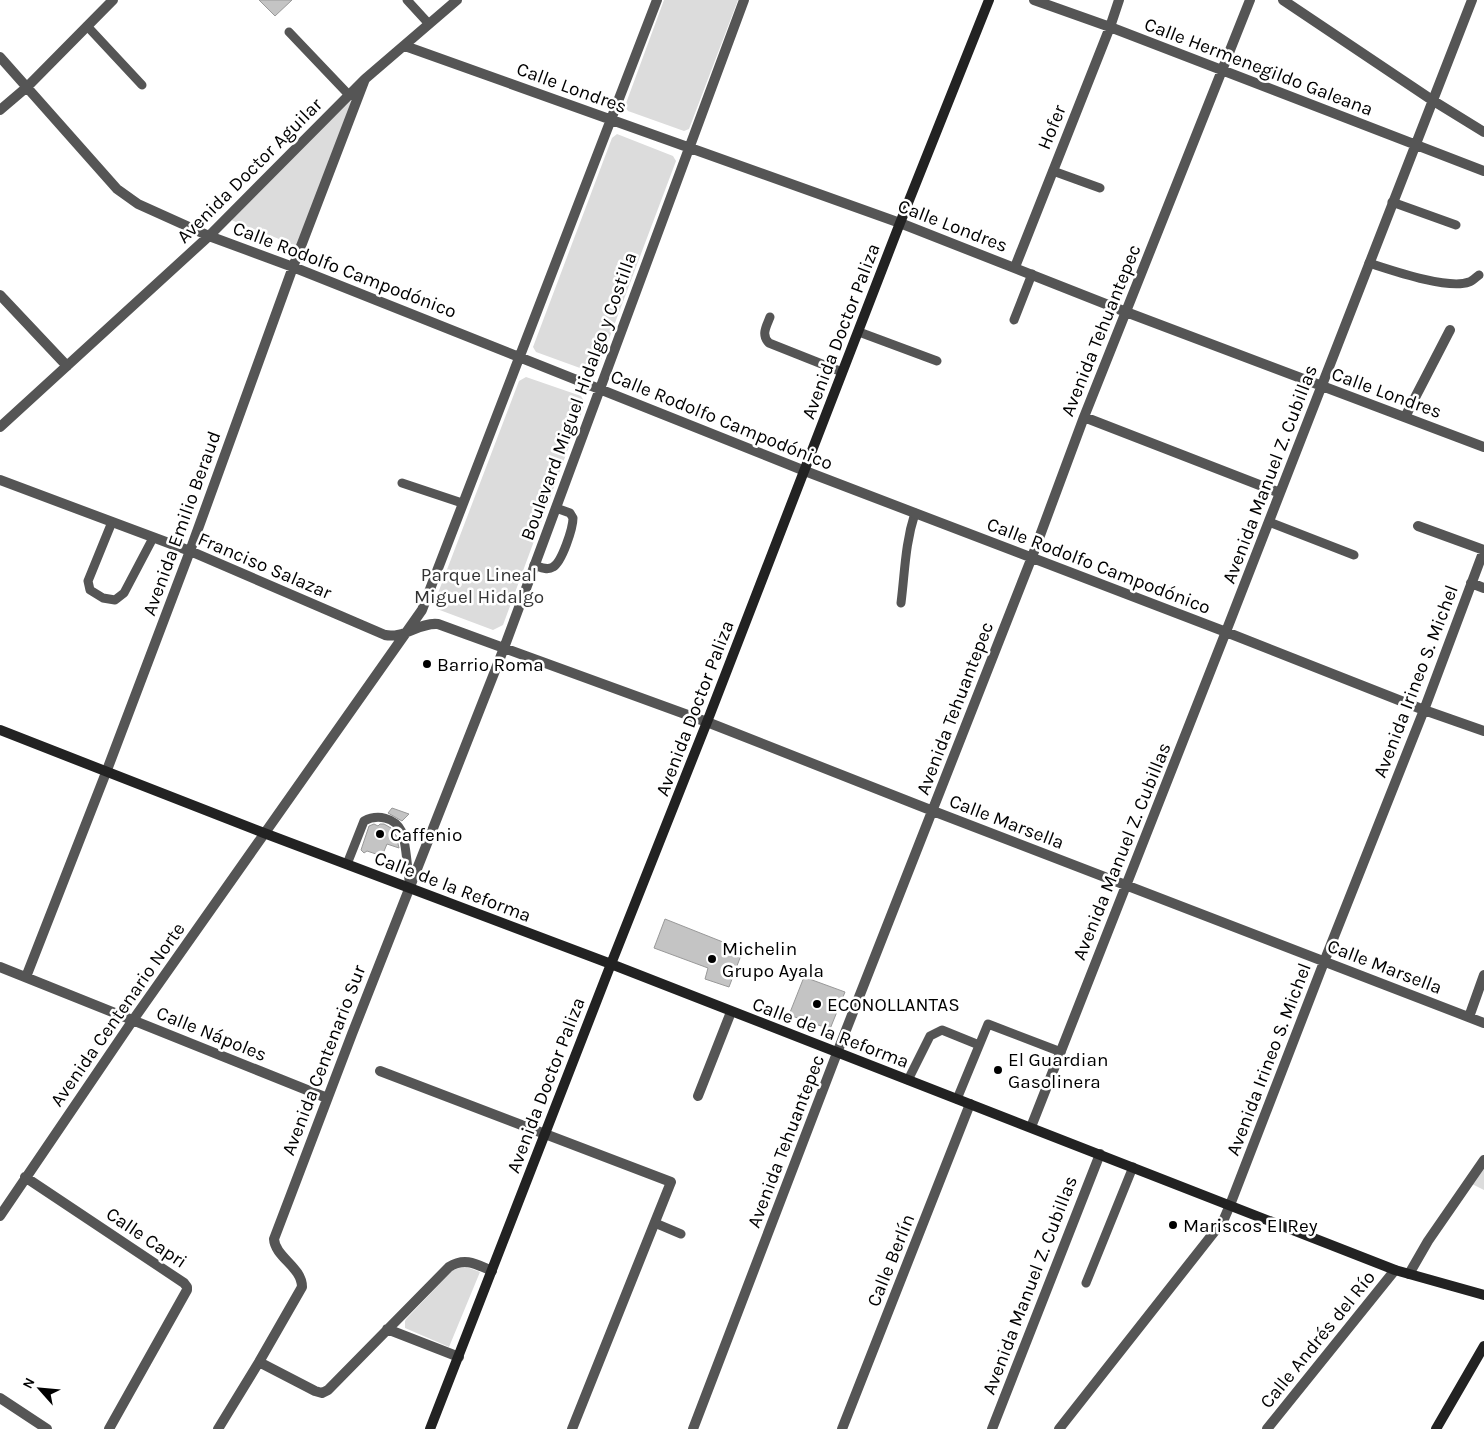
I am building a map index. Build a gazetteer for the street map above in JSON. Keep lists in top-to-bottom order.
{
  "streets": {
    "main road": ["Avenida Doctor Paliza", "Calle de la Reforma"],
    "street": [
      "Calle Hermenegildo Galeana",
      "Calle Londres",
      "Hofer",
      "Avenida Doctor Aguilar",
      "Calle Rodolfo Campodónico",
      "Avenida Tehuantepec",
      "Boulevard Miguel Hidalgo y Costilla",
      "Avenida Manuel Z. Cubillas",
      "Avenida Emilio Beraud",
      "Franciso Salazar",
      "Avenida Irineo S. Michel",
      "Calle Marsella",
      "Avenida Centenario Norte",
      "Calle Nápoles",
      "Avenida Centenario Sur",
      "Calle Capri",
      "Calle Berlín",
      "Calle Andrés del Río"
    ]
  },
  "crossings": [
    ["Calle Hermenegildo Galeana", "Hofer"],
    ["Calle Hermenegildo Galeana", "Avenida Tehuantepec"],
    ["Calle Hermenegildo Galeana", "Avenida Manuel Z. Cubillas"],
    ["Calle Londres", "Hofer"],
    ["Calle Londres", "Avenida Doctor Aguilar"],
    ["Calle Londres", "Avenida Tehuantepec"],
    ["Calle Londres", "Avenida Doctor Paliza"],
    ["Calle Londres", "Boulevard Miguel Hidalgo y Costilla"],
    ["Calle Londres", "Avenida Manuel Z. Cubillas"],
    ["Avenida Doctor Aguilar", "Calle Rodolfo Campodónico"],
    ["Avenida Doctor Aguilar", "Avenida Emilio Beraud"],
    ["Calle Rodolfo Campodónico", "Avenida Tehuantepec"],
    ["Calle Rodolfo Campodónico", "Avenida Doctor Paliza"],
    ["Calle Rodolfo Campodónico", "Boulevard Miguel Hidalgo y Costilla"],
    ["Calle Rodolfo Campodónico", "Avenida Manuel Z. Cubillas"],
    ["Calle Rodolfo Campodónico", "Avenida Emilio Beraud"],
    ["Calle Rodolfo Campodónico", "Avenida Irineo S. Michel"],
    ["Avenida Tehuantepec", "Calle Marsella"],
    ["Avenida Tehuantepec", "Calle de la Reforma"],
    ["Avenida Doctor Paliza", "Calle Marsella"],
    ["Avenida Doctor Paliza", "Calle de la Reforma"],
    ["Boulevard Miguel Hidalgo y Costilla", "Calle Marsella"],
    ["Boulevard Miguel Hidalgo y Costilla", "Calle de la Reforma"],
    ["Boulevard Miguel Hidalgo y Costilla", "Avenida Centenario Sur"],
    ["Avenida Manuel Z. Cubillas", "Calle Marsella"],
    ["Avenida Manuel Z. Cubillas", "Calle de la Reforma"],
    ["Avenida Emilio Beraud", "Franciso Salazar"],
    ["Avenida Emilio Beraud", "Calle de la Reforma"],
    ["Avenida Emilio Beraud", "Calle Nápoles"],
    ["Franciso Salazar", "Calle Marsella"],
    ["Avenida Irineo S. Michel", "Calle Marsella"],
    ["Avenida Irineo S. Michel", "Calle de la Reforma"],
    ["Calle de la Reforma", "Avenida Centenario Norte"],
    ["Calle de la Reforma", "Avenida Centenario Sur"],
    ["Calle de la Reforma", "Calle Berlín"],
    ["Calle de la Reforma", "Calle Andrés del Río"],
    ["Avenida Centenario Norte", "Calle Nápoles"],
    ["Avenida Centenario Norte", "Calle Capri"],
    ["Calle Nápoles", "Avenida Centenario Sur"]
  ],
  "parks": ["Parque Lineal Miguel Hidalgo"],
  "places": [
    "Barrio Roma",
    "Caffenio",
    "Michelin Grupo Ayala",
    "ECONOLLANTAS",
    "El Guardian Gasolinera",
    "Mariscos El Rey"
  ],
  "north": "top left"
}
